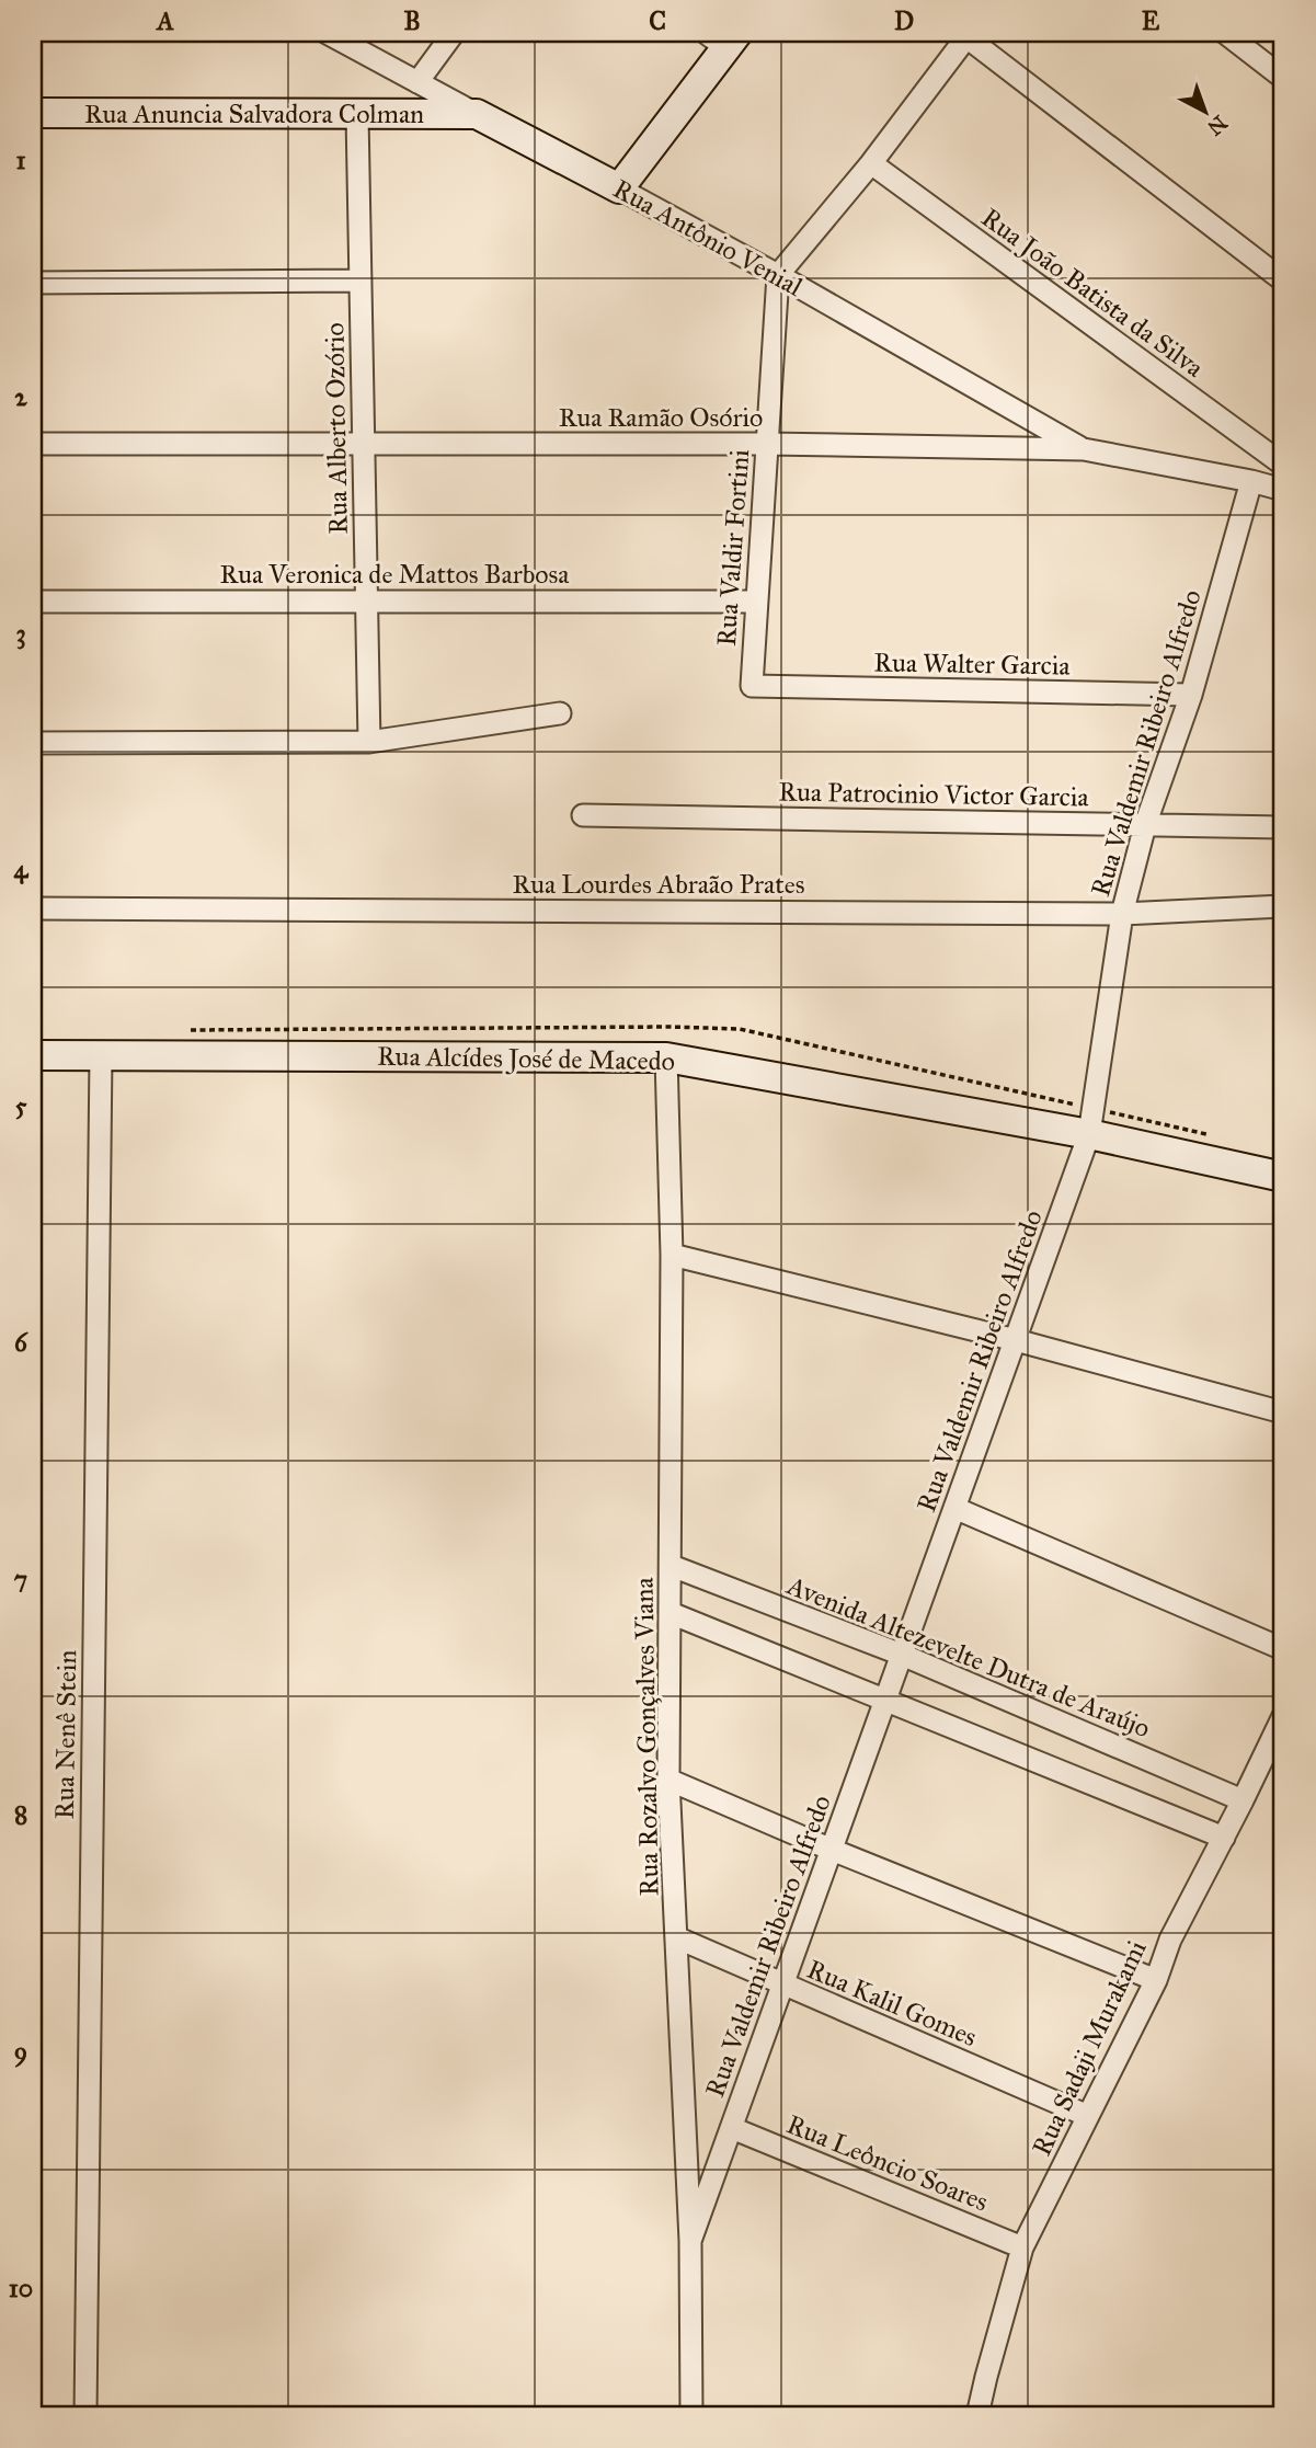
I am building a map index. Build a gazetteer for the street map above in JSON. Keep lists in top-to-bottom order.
{
  "streets": {
    "street": [
      "Rua Anuncia Salvadora Colman",
      "Rua Antônio Venial",
      "Rua João Batista da Silva",
      "Rua Ramão Osório",
      "Rua Alberto Ozório",
      "Rua Valdir Fortini",
      "Rua Veronica de Mattos Barbosa",
      "Rua Walter Garcia",
      "Rua Valdemir Ribeiro Alfredo",
      "Rua Patrocinio Victor Garcia",
      "Rua Lourdes Abraão Prates",
      "Rua Alcídes José de Macedo",
      "Avenida Altezevelte Dutra de Araújo",
      "Rua Nenê Stein",
      "Rua Rozalvo Gonçalves Viana",
      "Rua Kalil Gomes",
      "Rua Sadaji Murakami",
      "Rua Leôncio Soares"
    ]
  },
  "crossings": [
    ["Rua Anuncia Salvadora Colman", "Rua Antônio Venial"],
    ["Rua Anuncia Salvadora Colman", "Rua Alberto Ozório"],
    ["Rua Antônio Venial", "Rua Ramão Osório"],
    ["Rua Antônio Venial", "Rua Valdir Fortini"],
    ["Rua Ramão Osório", "Rua Alberto Ozório"],
    ["Rua Ramão Osório", "Rua Valdir Fortini"],
    ["Rua Ramão Osório", "Rua Valdemir Ribeiro Alfredo"],
    ["Rua Alberto Ozório", "Rua Veronica de Mattos Barbosa"],
    ["Rua Valdir Fortini", "Rua Veronica de Mattos Barbosa"],
    ["Rua Valdir Fortini", "Rua Walter Garcia"],
    ["Rua Walter Garcia", "Rua Valdemir Ribeiro Alfredo"],
    ["Rua Valdemir Ribeiro Alfredo", "Rua Patrocinio Victor Garcia"],
    ["Rua Valdemir Ribeiro Alfredo", "Rua Lourdes Abraão Prates"],
    ["Rua Valdemir Ribeiro Alfredo", "Rua Alcídes José de Macedo"],
    ["Rua Valdemir Ribeiro Alfredo", "Avenida Altezevelte Dutra de Araújo"],
    ["Rua Valdemir Ribeiro Alfredo", "Rua Rozalvo Gonçalves Viana"],
    ["Rua Valdemir Ribeiro Alfredo", "Rua Kalil Gomes"],
    ["Rua Valdemir Ribeiro Alfredo", "Rua Leôncio Soares"],
    ["Rua Alcídes José de Macedo", "Rua Nenê Stein"],
    ["Rua Alcídes José de Macedo", "Rua Rozalvo Gonçalves Viana"],
    ["Avenida Altezevelte Dutra de Araújo", "Rua Rozalvo Gonçalves Viana"],
    ["Avenida Altezevelte Dutra de Araújo", "Rua Sadaji Murakami"],
    ["Rua Rozalvo Gonçalves Viana", "Rua Kalil Gomes"],
    ["Rua Kalil Gomes", "Rua Sadaji Murakami"],
    ["Rua Sadaji Murakami", "Rua Leôncio Soares"]
  ],
  "north": "bottom right",
  "grid": {
    "columns": [
      "A",
      "B",
      "C",
      "D",
      "E"
    ],
    "rows": [
      "1",
      "2",
      "3",
      "4",
      "5",
      "6",
      "7",
      "8",
      "9",
      "10"
    ]
  }
}
